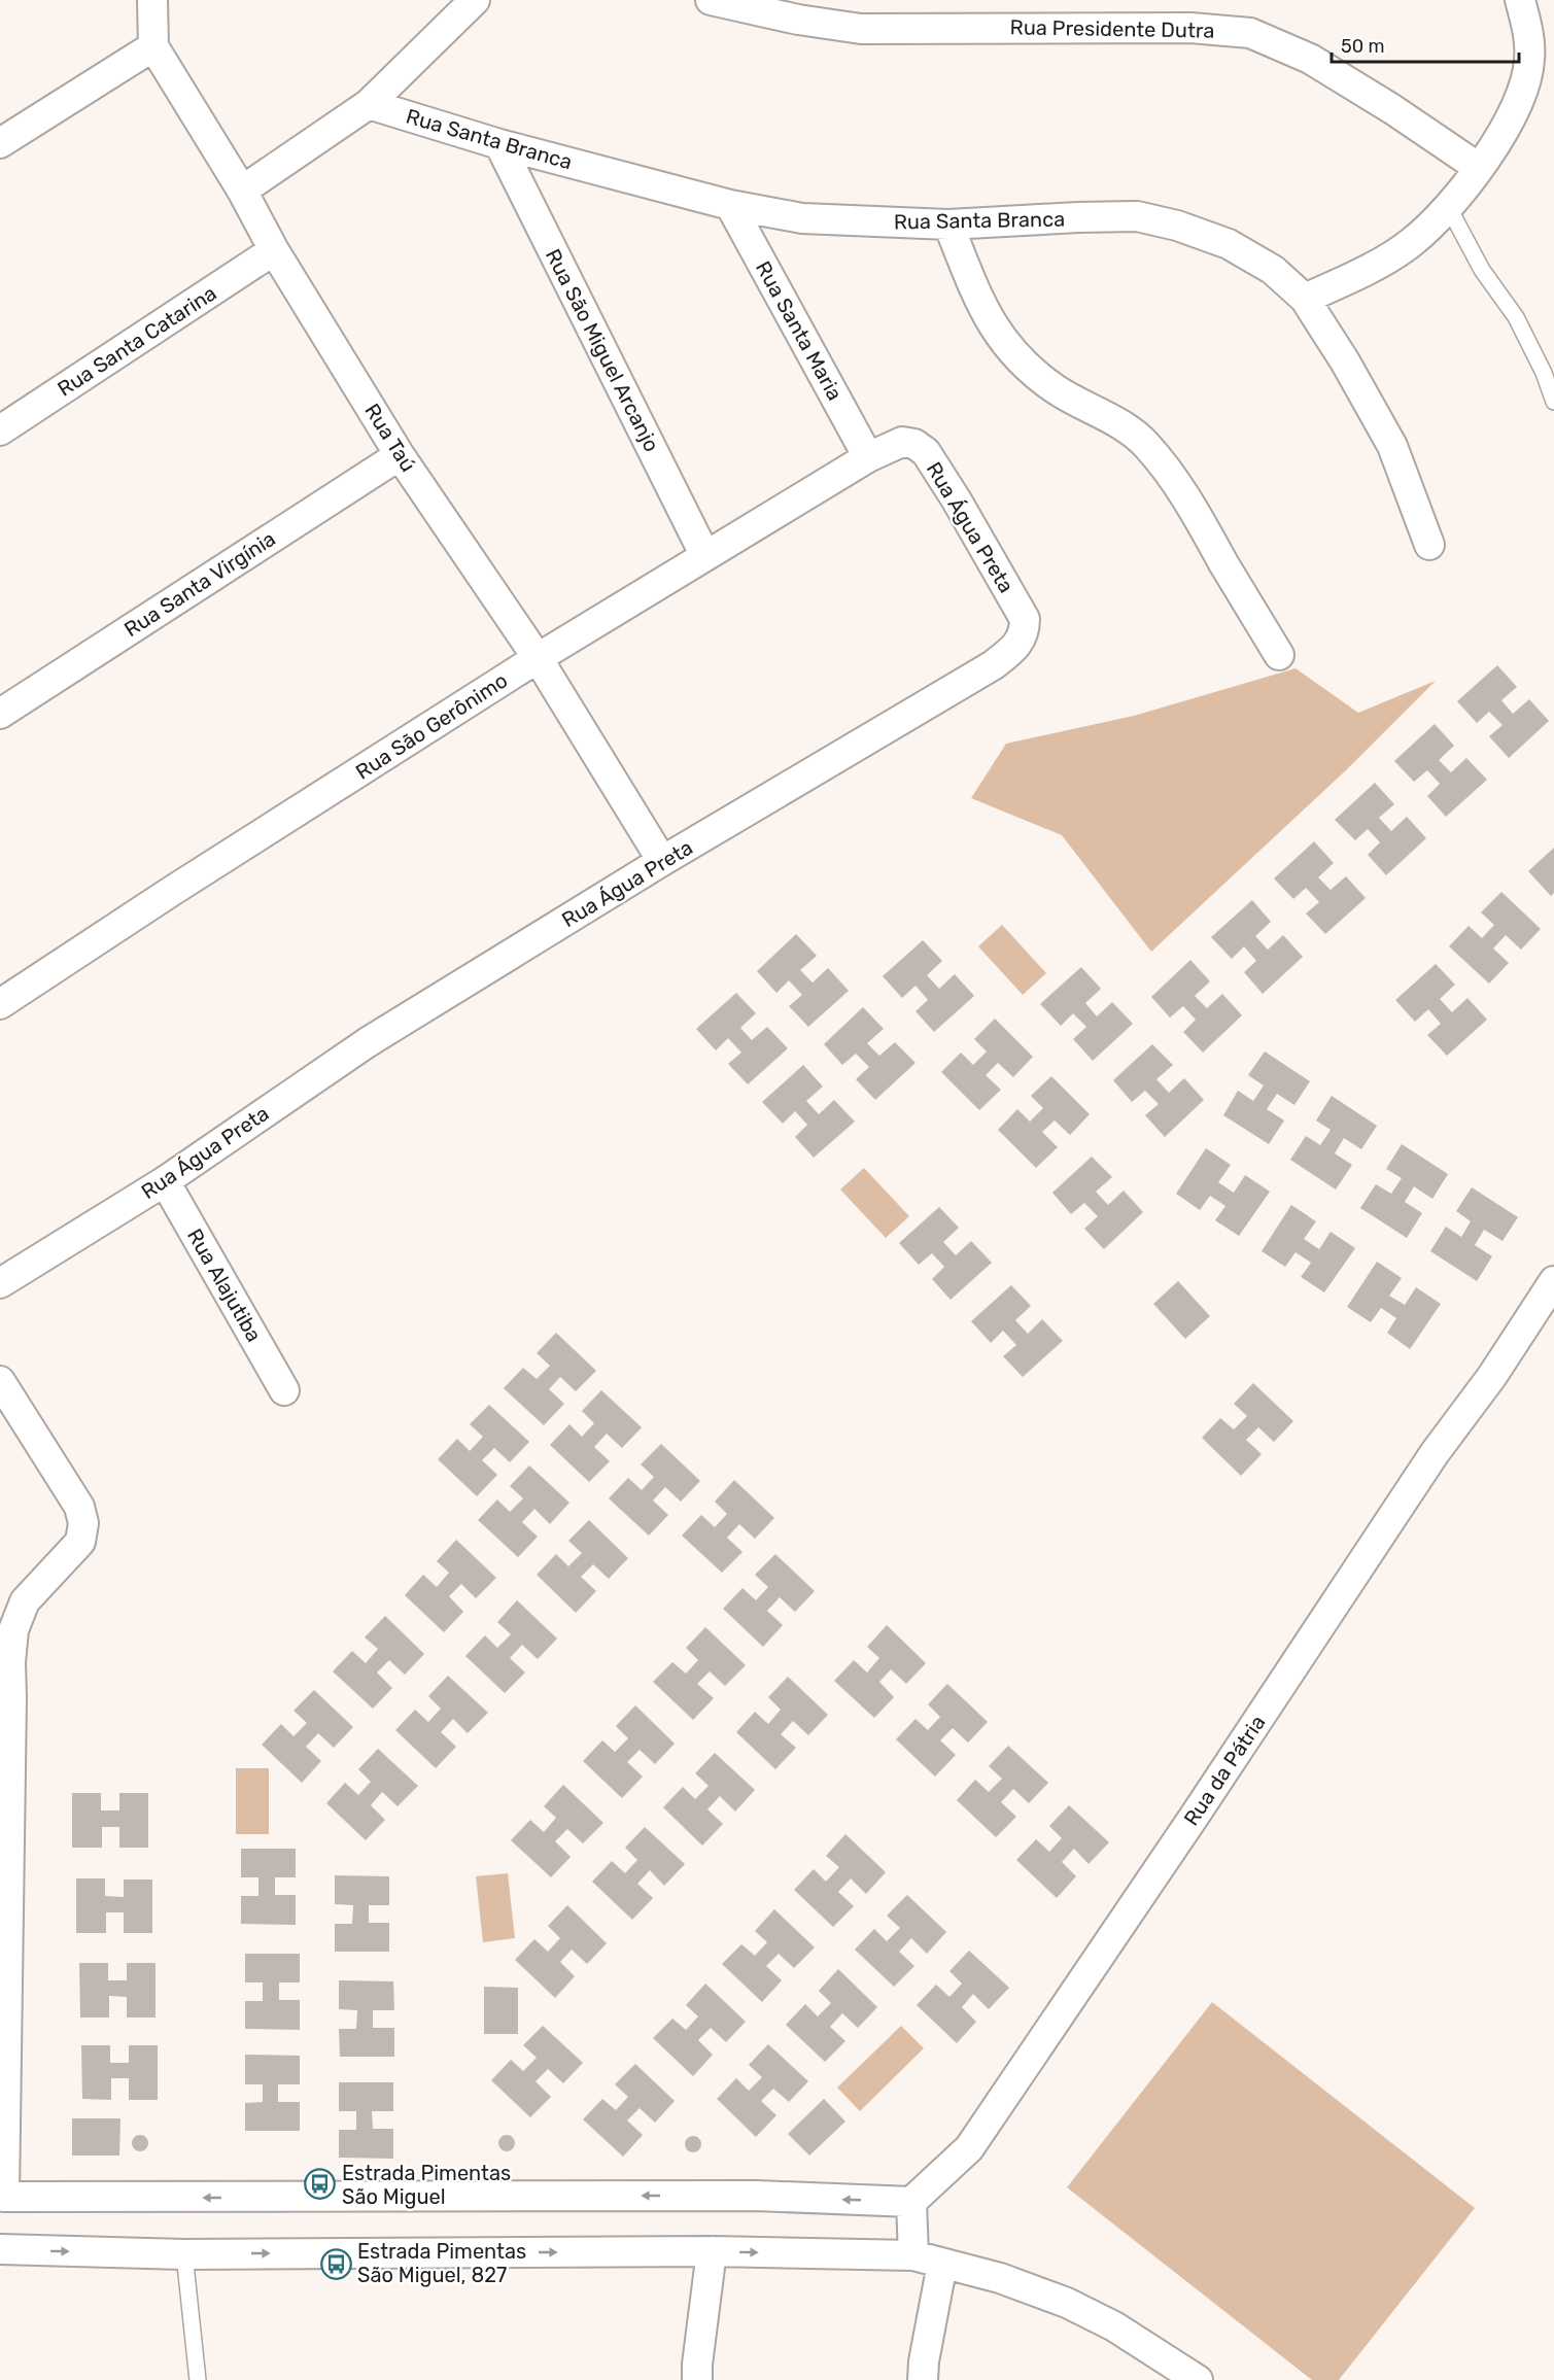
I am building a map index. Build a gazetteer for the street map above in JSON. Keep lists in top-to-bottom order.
{
  "streets": {
    "street": [
      "Rua Presidente Dutra",
      "Rua Santa Branca",
      "Rua Santa Maria",
      "Rua Santa Catarina",
      "Rua São Miguel Arcanjo",
      "Rua Taú",
      "Rua Água Preta",
      "Rua Santa Virgínia",
      "Rua São Gerônimo",
      "Rua Alajutiba",
      "Rua da Pátria"
    ]
  },
  "crossings": [
    ["Rua Santa Branca", "Rua Santa Maria"],
    ["Rua Santa Branca", "Rua São Miguel Arcanjo"],
    ["Rua Santa Maria", "Rua Água Preta"],
    ["Rua Santa Maria", "Rua São Gerônimo"],
    ["Rua Santa Catarina", "Rua Taú"],
    ["Rua São Miguel Arcanjo", "Rua São Gerônimo"],
    ["Rua Taú", "Rua Água Preta"],
    ["Rua Taú", "Rua Santa Virgínia"],
    ["Rua Taú", "Rua São Gerônimo"],
    ["Rua Água Preta", "Rua São Gerônimo"],
    ["Rua Água Preta", "Rua Alajutiba"]
  ],
  "places": {
    "bus stop": ["Estrada Pimentas São Miguel", "Estrada Pimentas São Miguel, 827"]
  },
  "scale_bar": "50 m"
}
